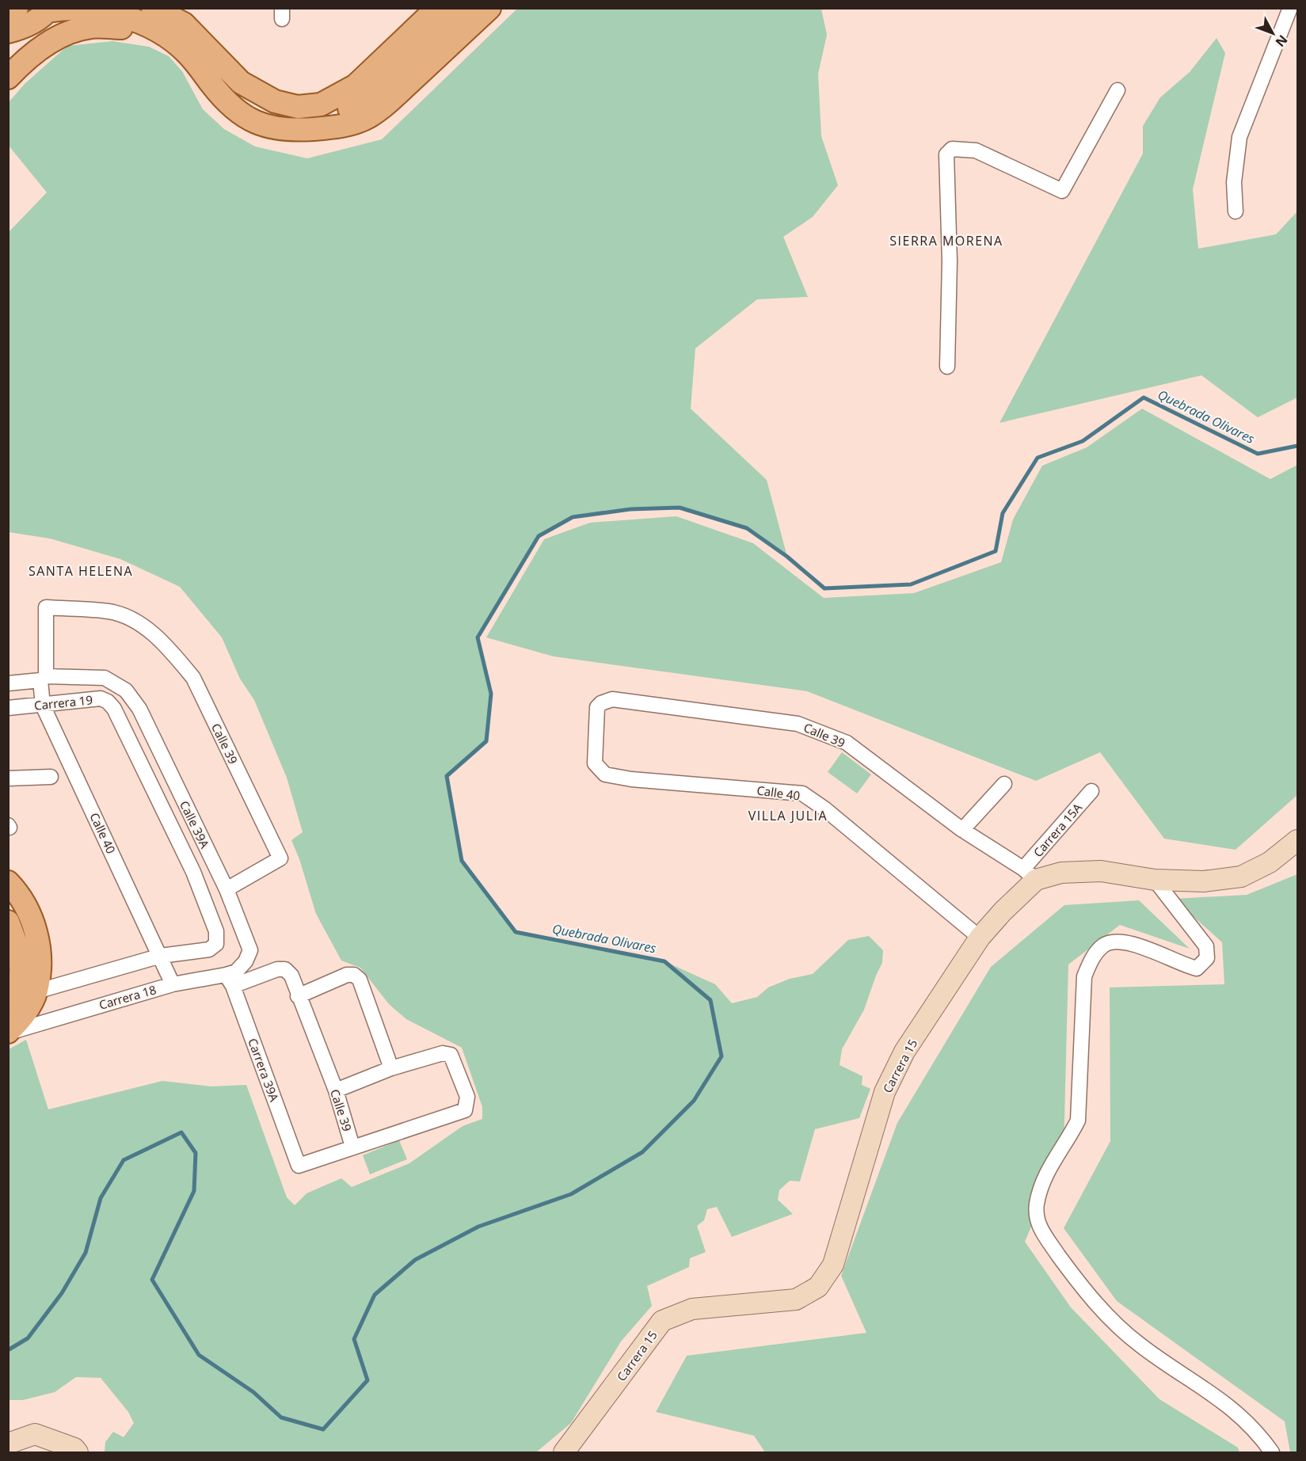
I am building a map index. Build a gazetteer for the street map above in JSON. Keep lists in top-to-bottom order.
{
  "streets": {
    "main road": ["Carrera 15"],
    "street": [
      "Carrera 19",
      "Calle 39",
      "Calle 40",
      "Calle 39A",
      "Carrera 15A",
      "Carrera 18",
      "Carrera 39A"
    ]
  },
  "crossings": [
    ["Carrera 19", "Calle 40"],
    ["Carrera 19", "Calle 39A"],
    ["Calle 39", "Calle 40"],
    ["Calle 39", "Calle 39A"],
    ["Calle 39", "Carrera 15A"],
    ["Calle 39", "Carrera 18"],
    ["Calle 39", "Carrera 15"],
    ["Calle 39", "Carrera 39A"],
    ["Calle 40", "Calle 39A"],
    ["Calle 40", "Carrera 18"],
    ["Calle 40", "Carrera 15"],
    ["Calle 39A", "Carrera 18"],
    ["Carrera 15A", "Carrera 15"],
    ["Carrera 18", "Carrera 39A"]
  ],
  "districts": ["SIERRA MORENA", "SANTA HELENA", "VILLA JULIA"],
  "water": ["Quebrada Olivares"],
  "north": "bottom right"
}
